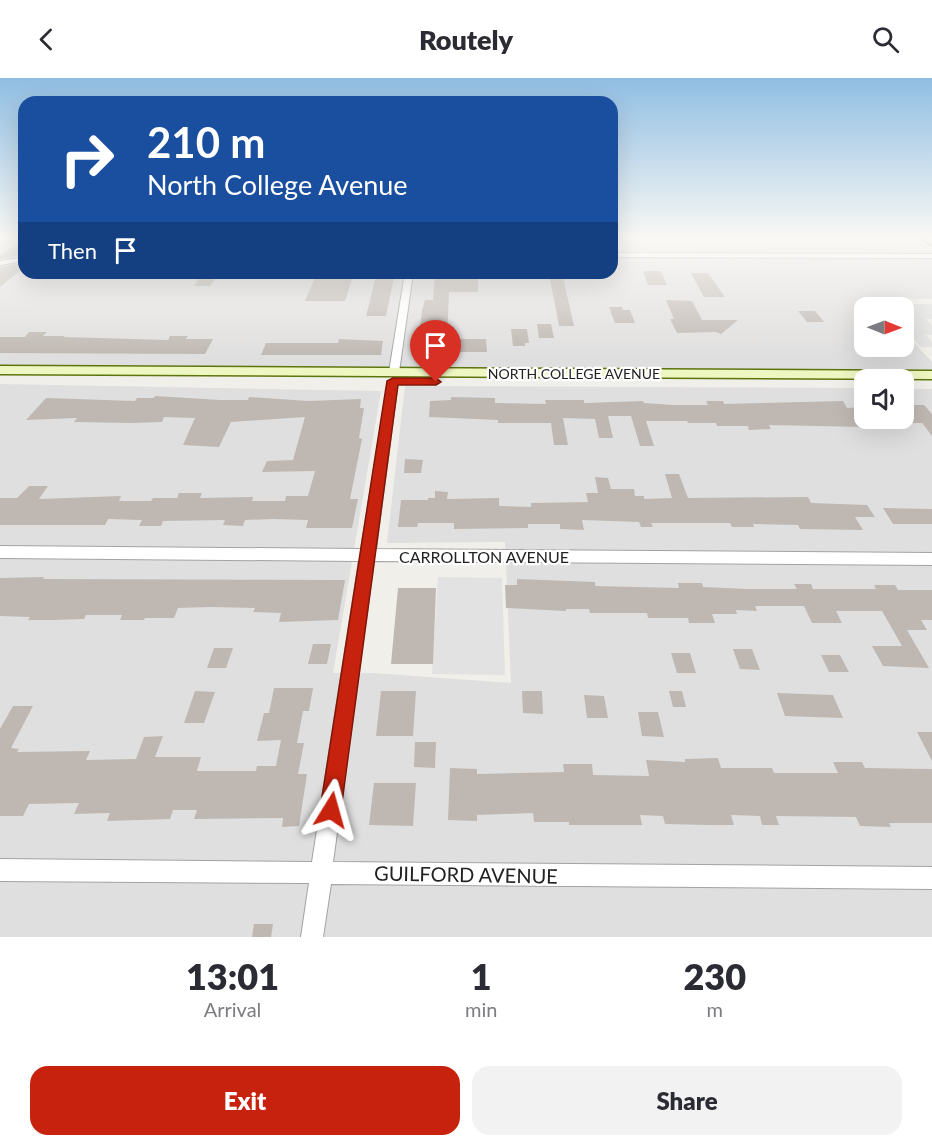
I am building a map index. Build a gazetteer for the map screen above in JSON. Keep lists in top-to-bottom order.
{
  "streets": {
    "main road": ["NORTH COLLEGE AVENUE"],
    "street": ["CARROLLTON AVENUE", "GUILFORD AVENUE"]
  },
  "north": "right",
  "page": {
    "header": "Routely",
    "turn": ["210 m", "North College Avenue"],
    "then": "Then",
    "eta": [
      "13:01",
      "Arrival",
      "1",
      "min",
      "230",
      "m"
    ],
    "buttons": ["Exit", "Share"]
  }
}
